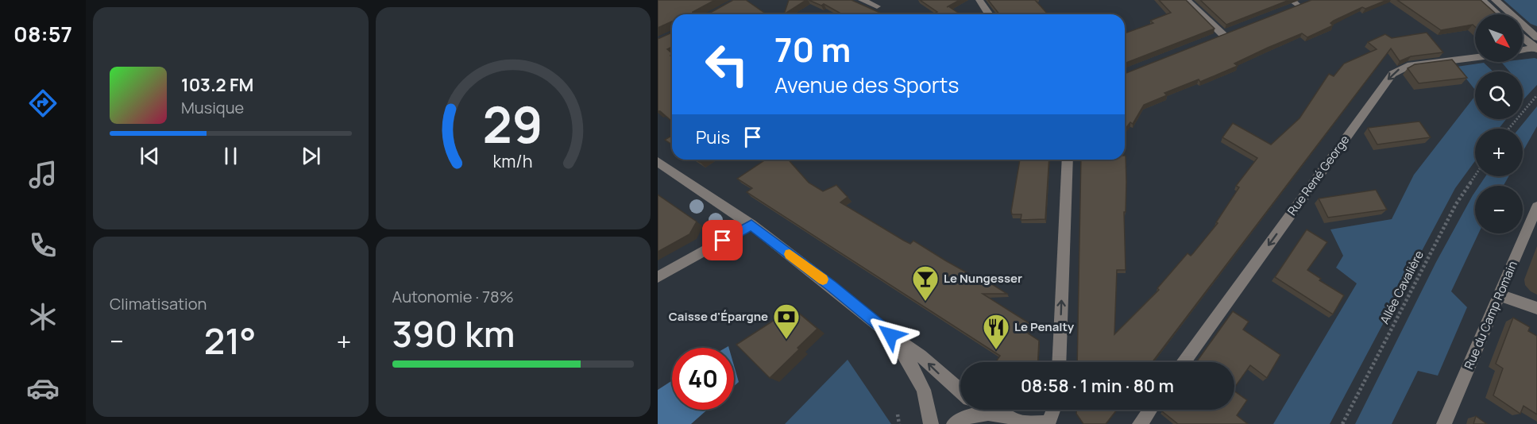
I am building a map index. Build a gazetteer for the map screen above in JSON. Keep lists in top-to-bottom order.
{
  "streets": {
    "street": ["Rue René George", "Rue du Camp Romain"],
    "path": ["Allée Cavalière"]
  },
  "one_way": ["Rue René George"],
  "places": {
    "bar": ["Le Nungesser"],
    "bank": ["Caisse d'Épargne"],
    "restaurant": ["Le Penalty"]
  },
  "north": "bottom right",
  "page": {
    "tabs": "08:57",
    "map_buttons": ["+", "−"],
    "turn": ["70 m", "Avenue des Sports"],
    "song": ["103.2 FM", "Musique"],
    "then": "Puis",
    "tile": [
      "Climatisation",
      ["Autonomie · 78%", "390 km"]
    ],
    "heat": ["−", "21°", "+"],
    "limit": "40",
    "trip": "08:58 · 1 min · 80 m",
    "gauge": ["29", "km/h"]
  }
}
